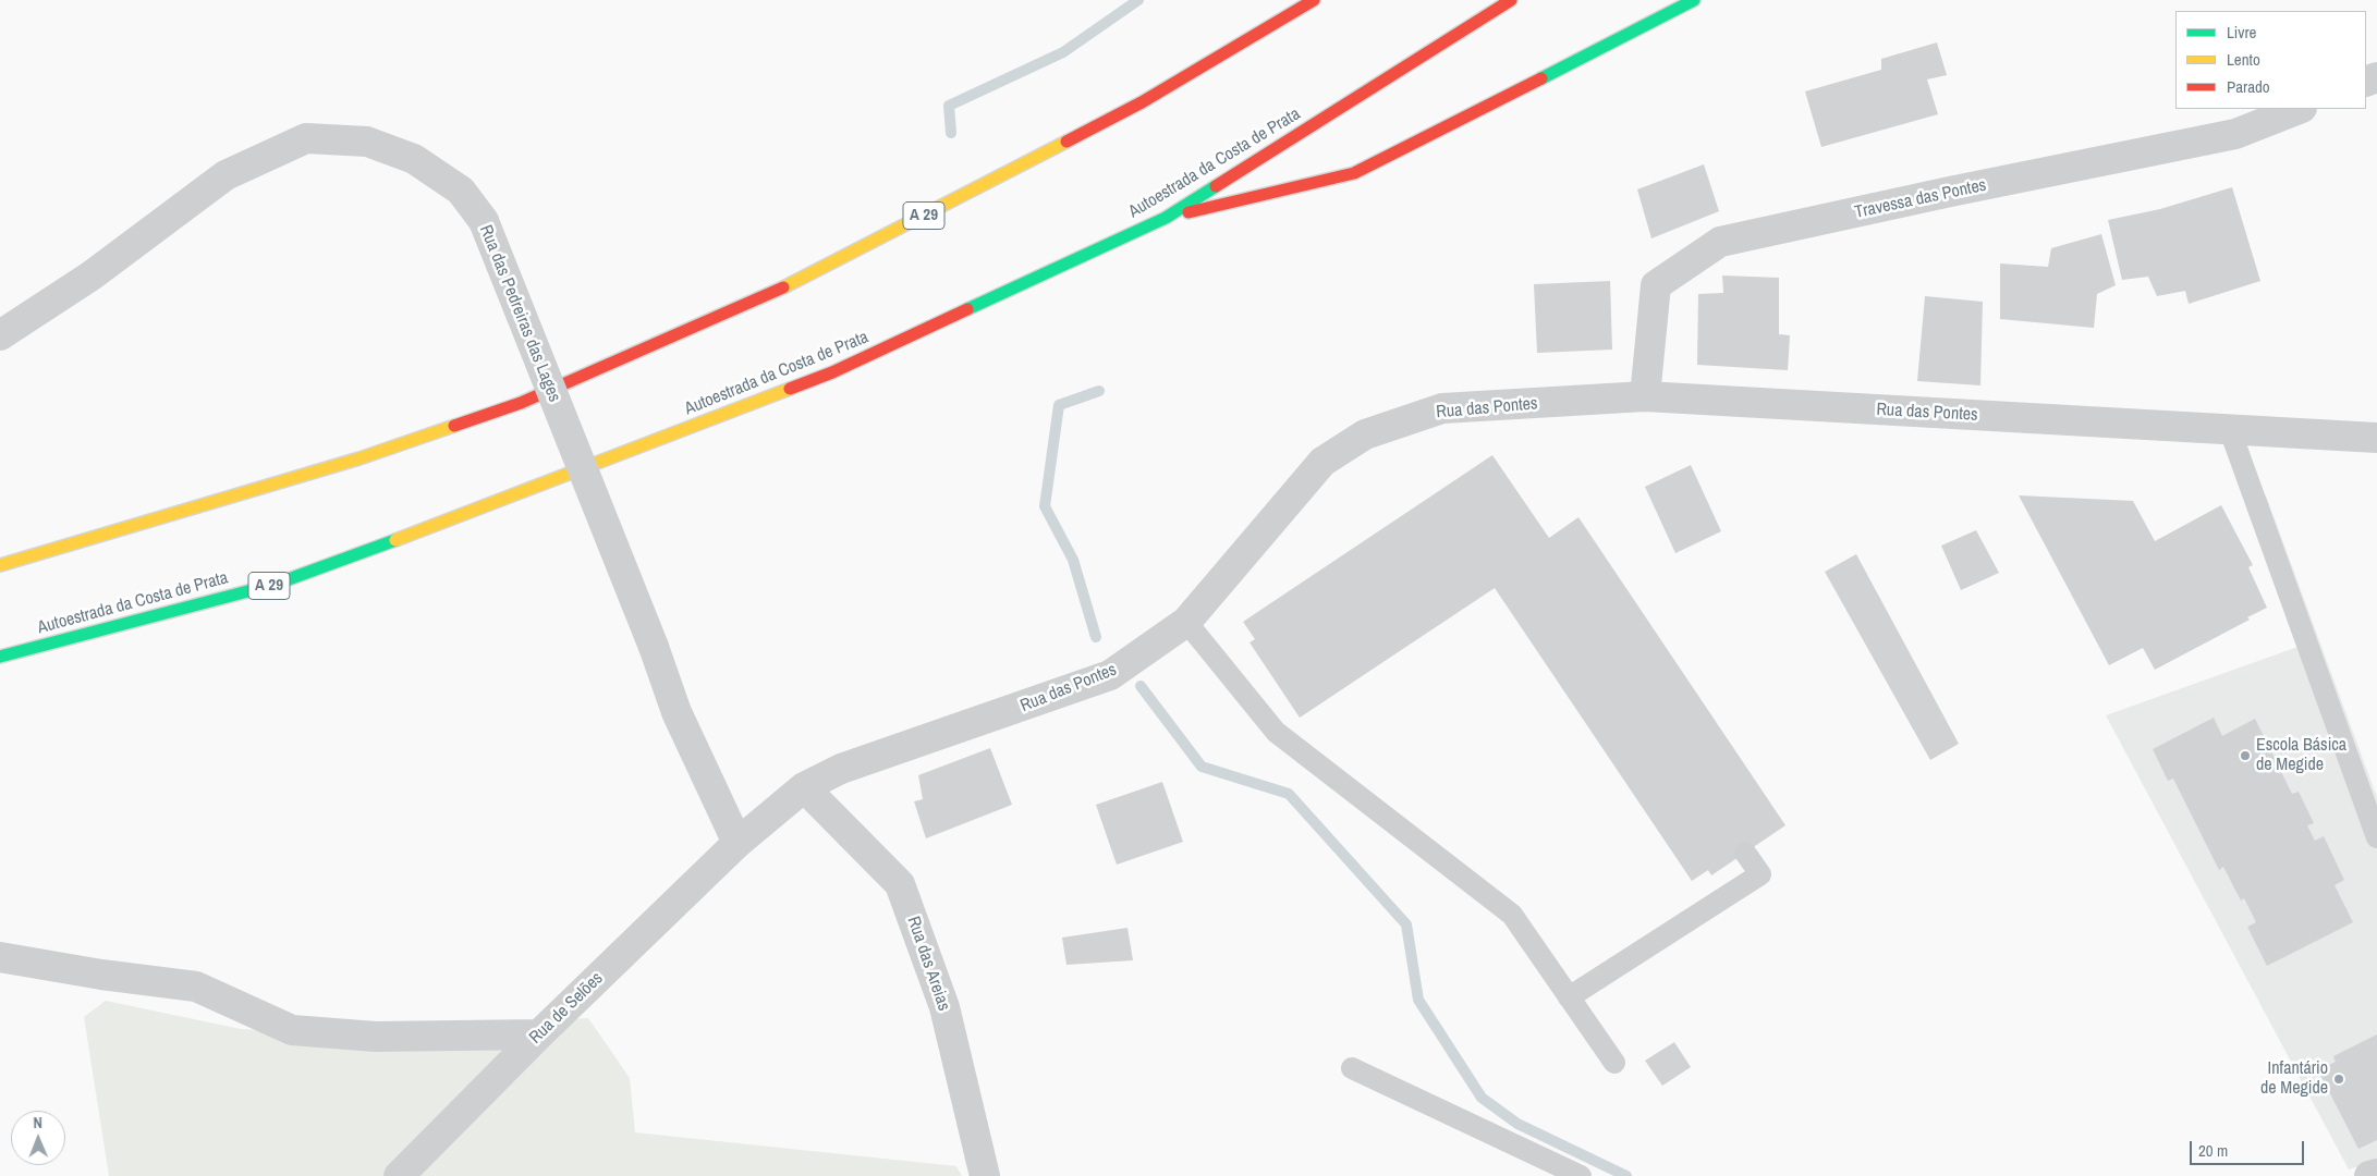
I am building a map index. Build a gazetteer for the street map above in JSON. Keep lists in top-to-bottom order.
{
  "streets": {
    "highway": ["Autoestrada da Costa de Prata", "A 29"],
    "street": [
      "Travessa das Pontes",
      "Rua das Pedreiras das Lages",
      "Rua das Pontes",
      "Rua das Areias",
      "Rua de Selões"
    ]
  },
  "crossings": [
    ["Travessa das Pontes", "Rua das Pontes"],
    ["Rua das Pedreiras das Lages", "Rua das Pontes"],
    ["Rua das Pedreiras das Lages", "Rua de Selões"],
    ["Rua das Pontes", "Rua das Areias"],
    ["Rua das Pontes", "Rua de Selões"]
  ],
  "places": ["Escola Básica de Megide", "Infantário de Megide"],
  "legend": ["Livre", "Lento", "Parado"],
  "scale_bar": "20 m",
  "north": "top"
}
